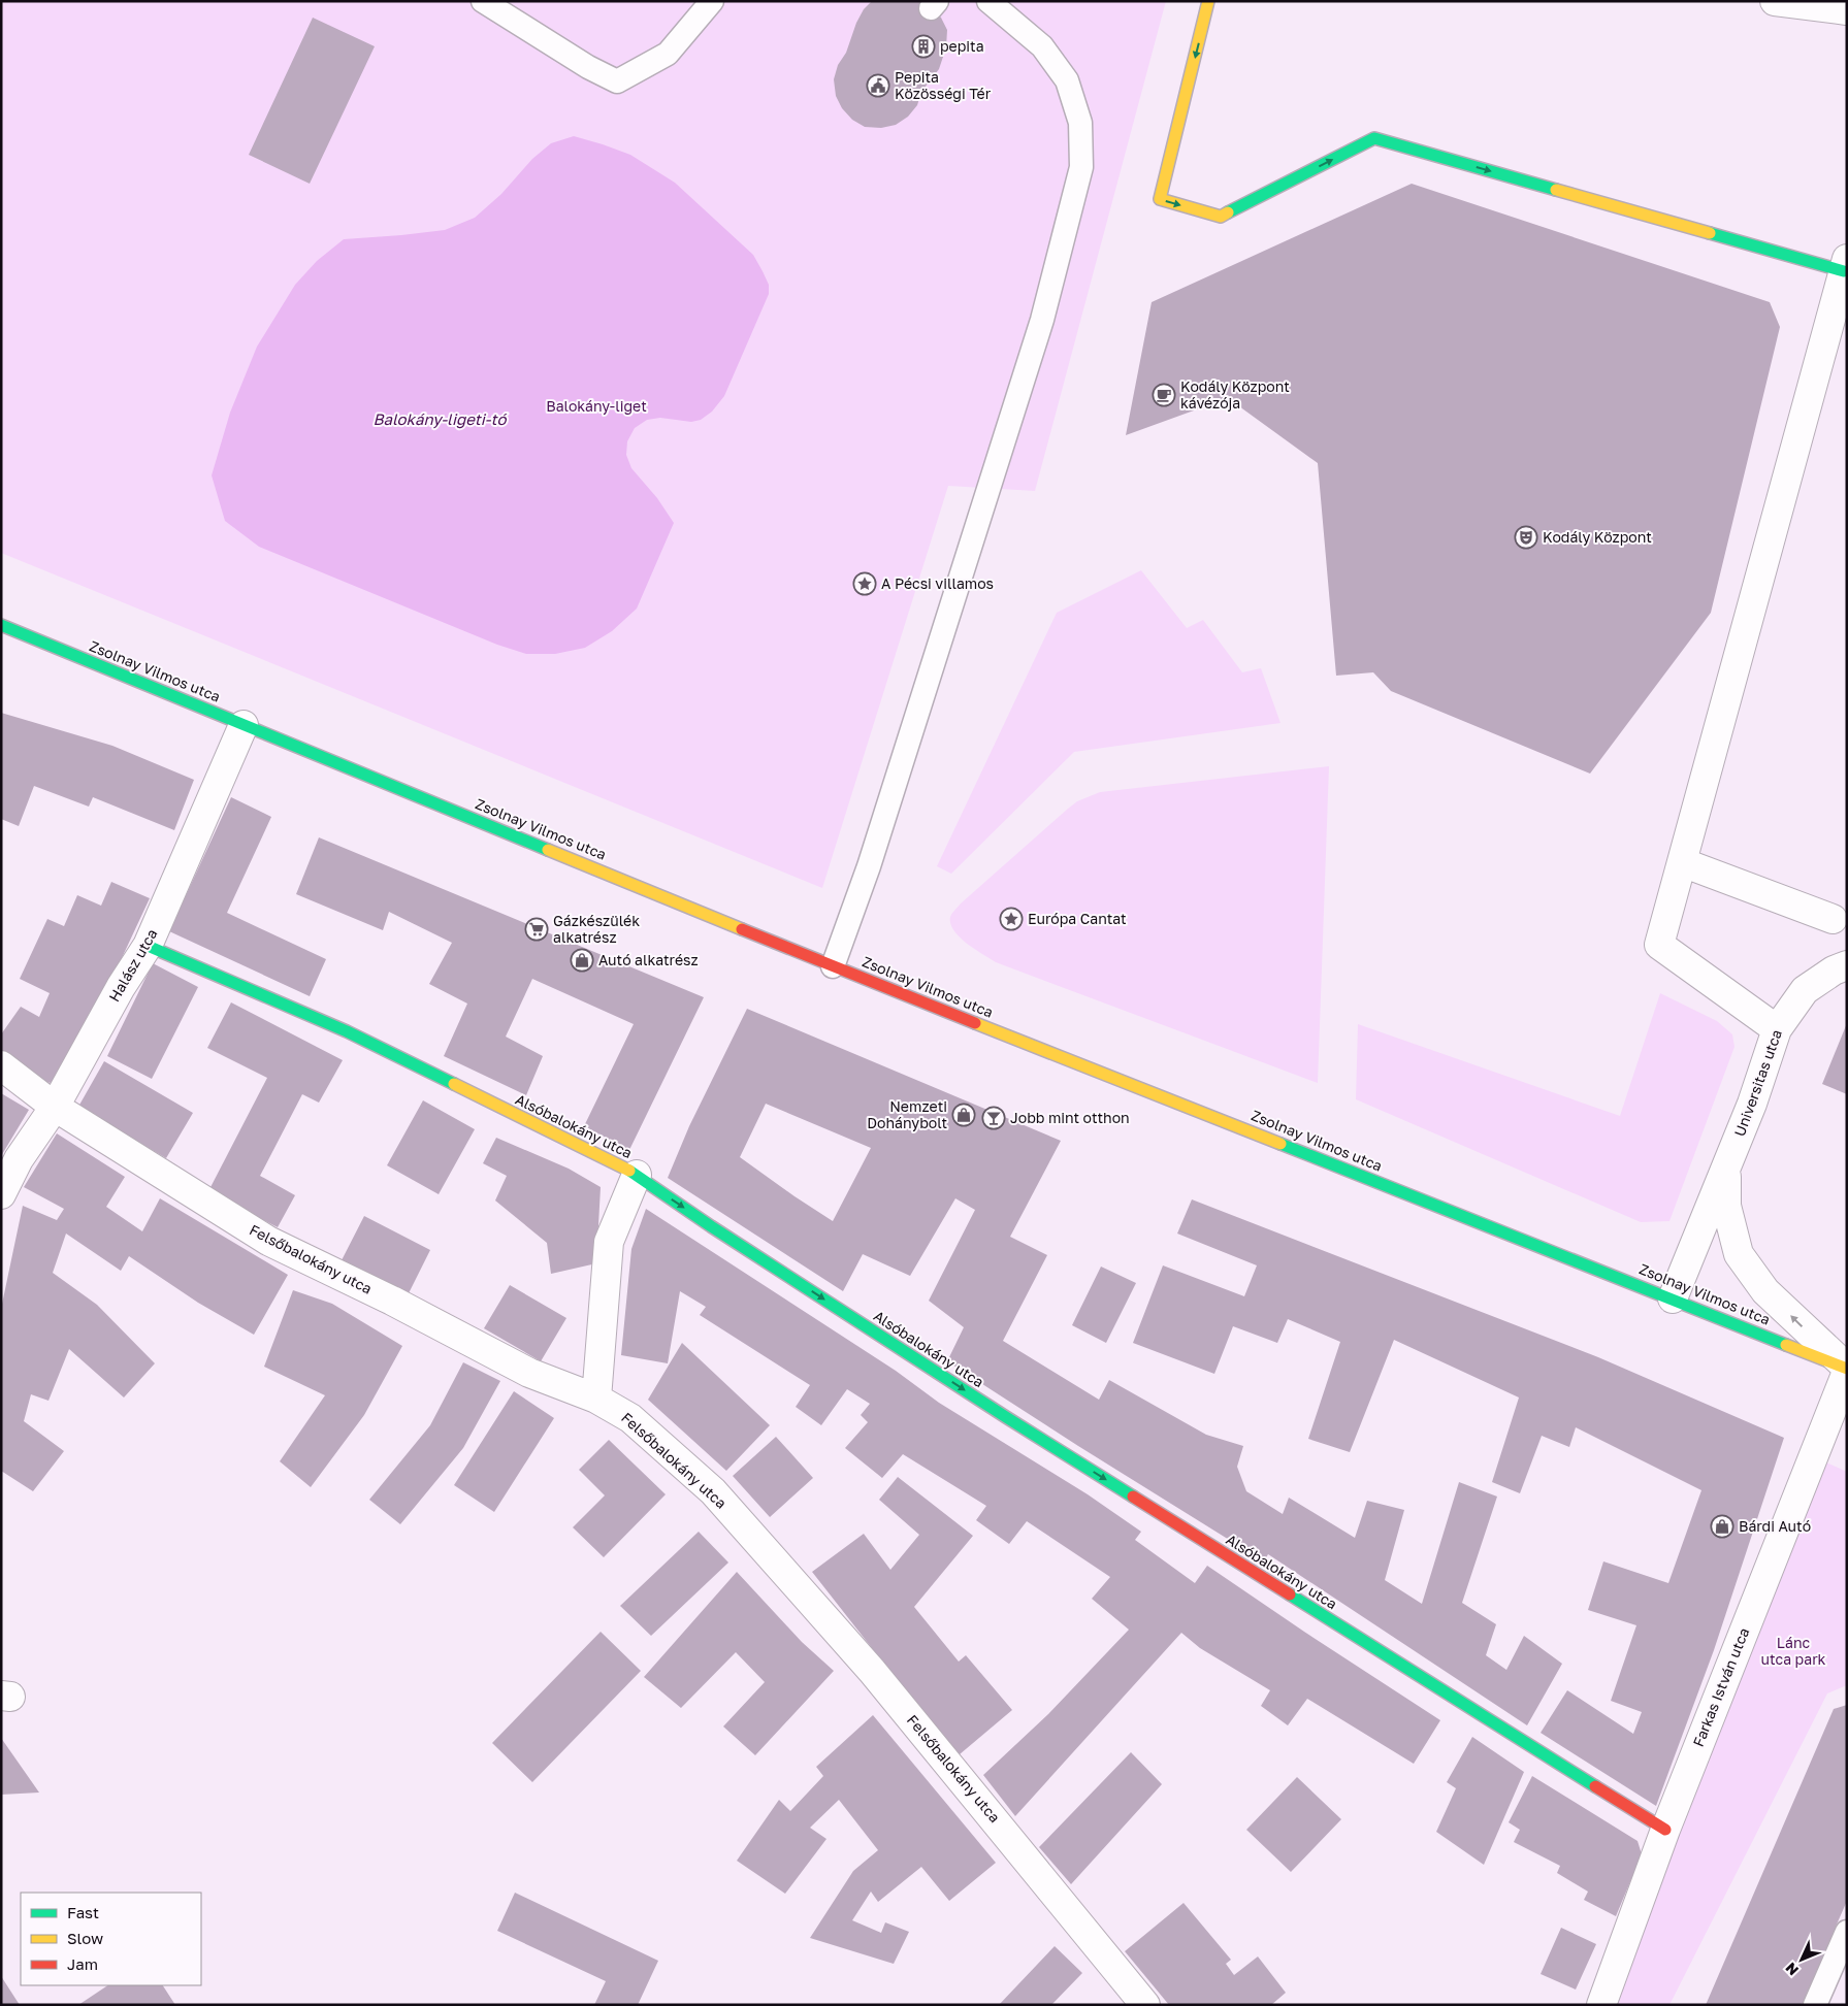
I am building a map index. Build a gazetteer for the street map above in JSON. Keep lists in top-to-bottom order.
{
  "streets": {
    "street": [
      "Zsolnay Vilmos utca",
      "Halász utca",
      "Universitas utca",
      "Alsóbalokány utca",
      "Felsőbalokány utca",
      "Farkas István utca"
    ]
  },
  "crossings": [
    ["Zsolnay Vilmos utca", "Halász utca"],
    ["Zsolnay Vilmos utca", "Universitas utca"],
    ["Zsolnay Vilmos utca", "Farkas István utca"],
    ["Halász utca", "Alsóbalokány utca"],
    ["Halász utca", "Felsőbalokány utca"],
    ["Universitas utca", "Farkas István utca"],
    ["Alsóbalokány utca", "Farkas István utca"]
  ],
  "one_way": ["Universitas utca", "Alsóbalokány utca"],
  "water": ["Balokány-ligeti-tó"],
  "parks": ["Balokány-liget", "Lánc utca park"],
  "places": {
    "building": ["pepita"],
    "public building": ["Pepita Közösségi Tér"],
    "cafe": ["Kodály Központ kávézója"],
    "theatre": ["Kodály Központ"],
    "place": ["A Pécsi villamos", "Európa Cantat"],
    "supermarket": ["Gázkészülék alkatrész"],
    "shop": ["Autó alkatrész", "Nemzeti Dohánybolt", "Bárdi Autó"],
    "bar": ["Jobb mint otthon"]
  },
  "legend": ["Fast", "Slow", "Jam"],
  "north": "bottom left"
}
